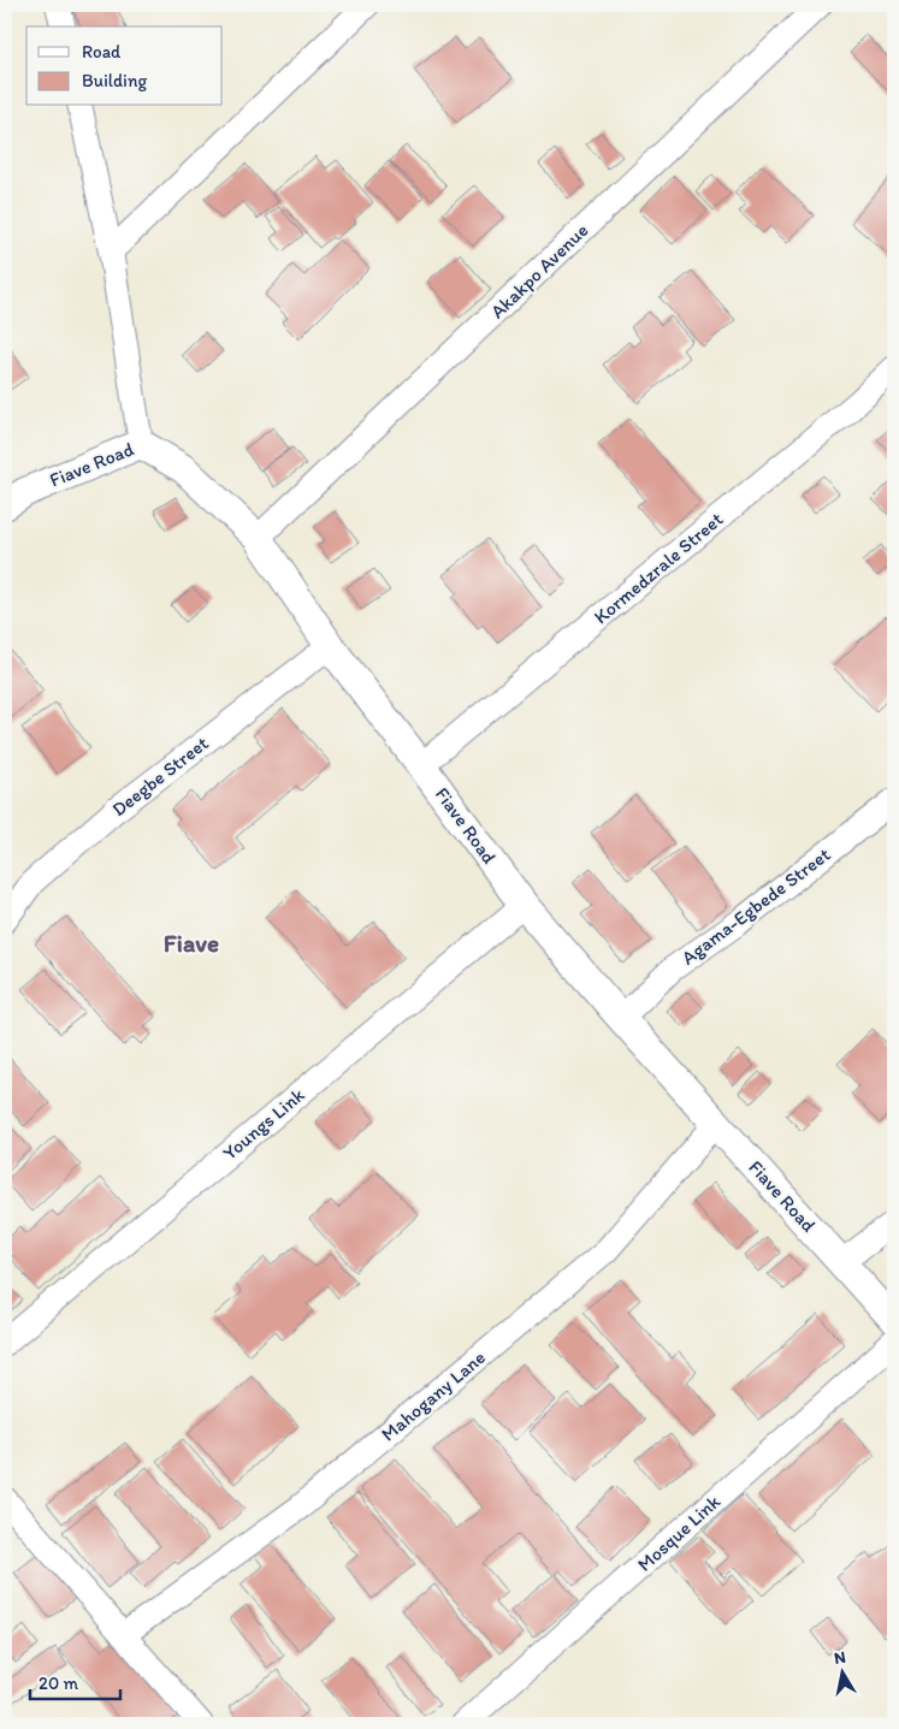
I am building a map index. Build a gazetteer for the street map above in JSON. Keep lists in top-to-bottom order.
{
  "streets": {
    "street": [
      "Akakpo Avenue",
      "Fiave Road",
      "Kormedzrale Street",
      "Deegbe Street",
      "Agama-Egbede Street",
      "Youngs Link",
      "Mahogany Lane",
      "Mosque Link"
    ]
  },
  "crossings": [
    ["Akakpo Avenue", "Fiave Road"],
    ["Fiave Road", "Kormedzrale Street"],
    ["Fiave Road", "Deegbe Street"],
    ["Fiave Road", "Agama-Egbede Street"],
    ["Fiave Road", "Youngs Link"],
    ["Fiave Road", "Mahogany Lane"]
  ],
  "districts": ["Fiave"],
  "legend": ["Road", "Building"],
  "scale_bar": "20 m",
  "north": "top"
}
